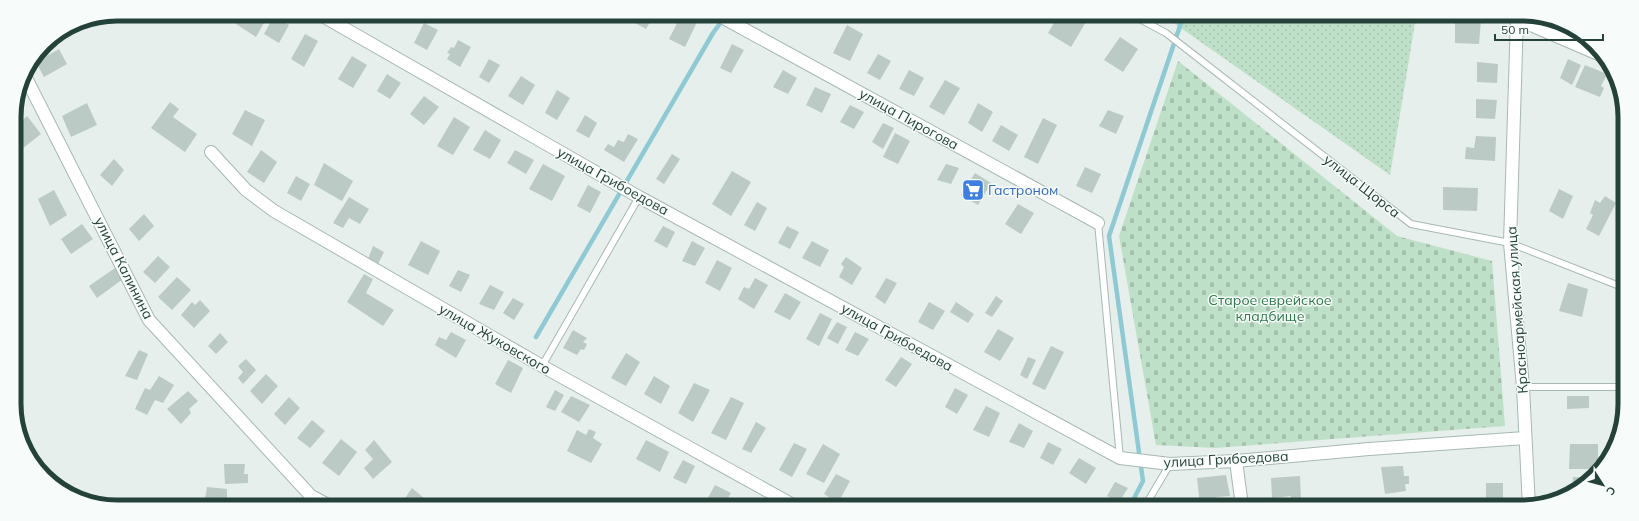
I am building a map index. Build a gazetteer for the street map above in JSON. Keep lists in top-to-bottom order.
{
  "streets": {
    "street": [
      "улица Пирогова",
      "улица Грибоедова",
      "улица Калинина",
      "Красноармейская улица",
      "улица Жуковского"
    ],
    "lane": ["улица Щорса"]
  },
  "crossings": [
    ["улица Грибоедова", "Красноармейская улица"],
    ["улица Щорса", "Красноармейская улица"]
  ],
  "parks": ["Старое еврейское кладбище"],
  "places": {
    "supermarket": ["Гастроном"]
  },
  "scale_bar": "50 m",
  "north": "bottom right"
}
